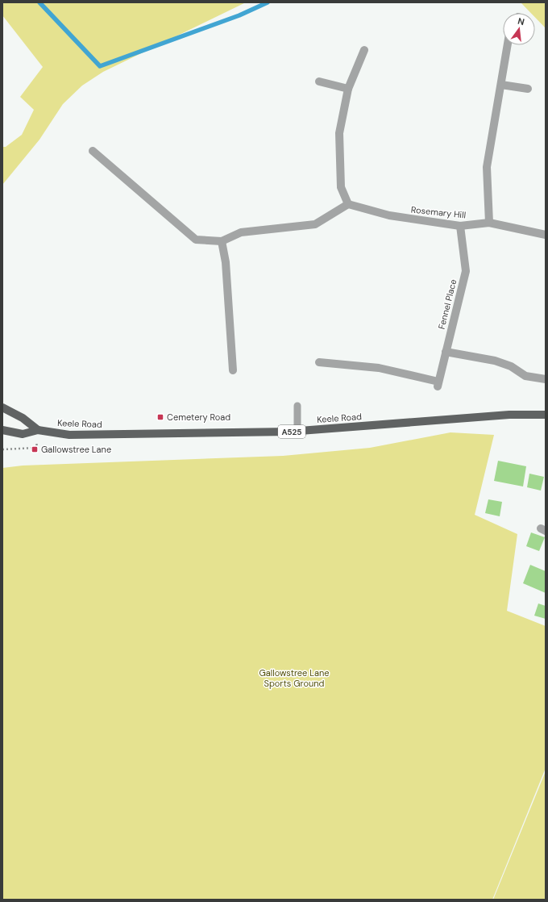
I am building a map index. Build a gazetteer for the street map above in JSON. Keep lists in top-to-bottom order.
{
  "streets": {
    "main road": ["Keele Road", "A525"],
    "street": ["Rosemary Hill", "Fennel Place"]
  },
  "crossings": [
    ["Rosemary Hill", "Fennel Place"]
  ],
  "parks": ["Gallowstree Lane Sports Ground"],
  "places": {
    "transit": ["Cemetery Road", "Gallowstree Lane"]
  },
  "north": "top"
}
